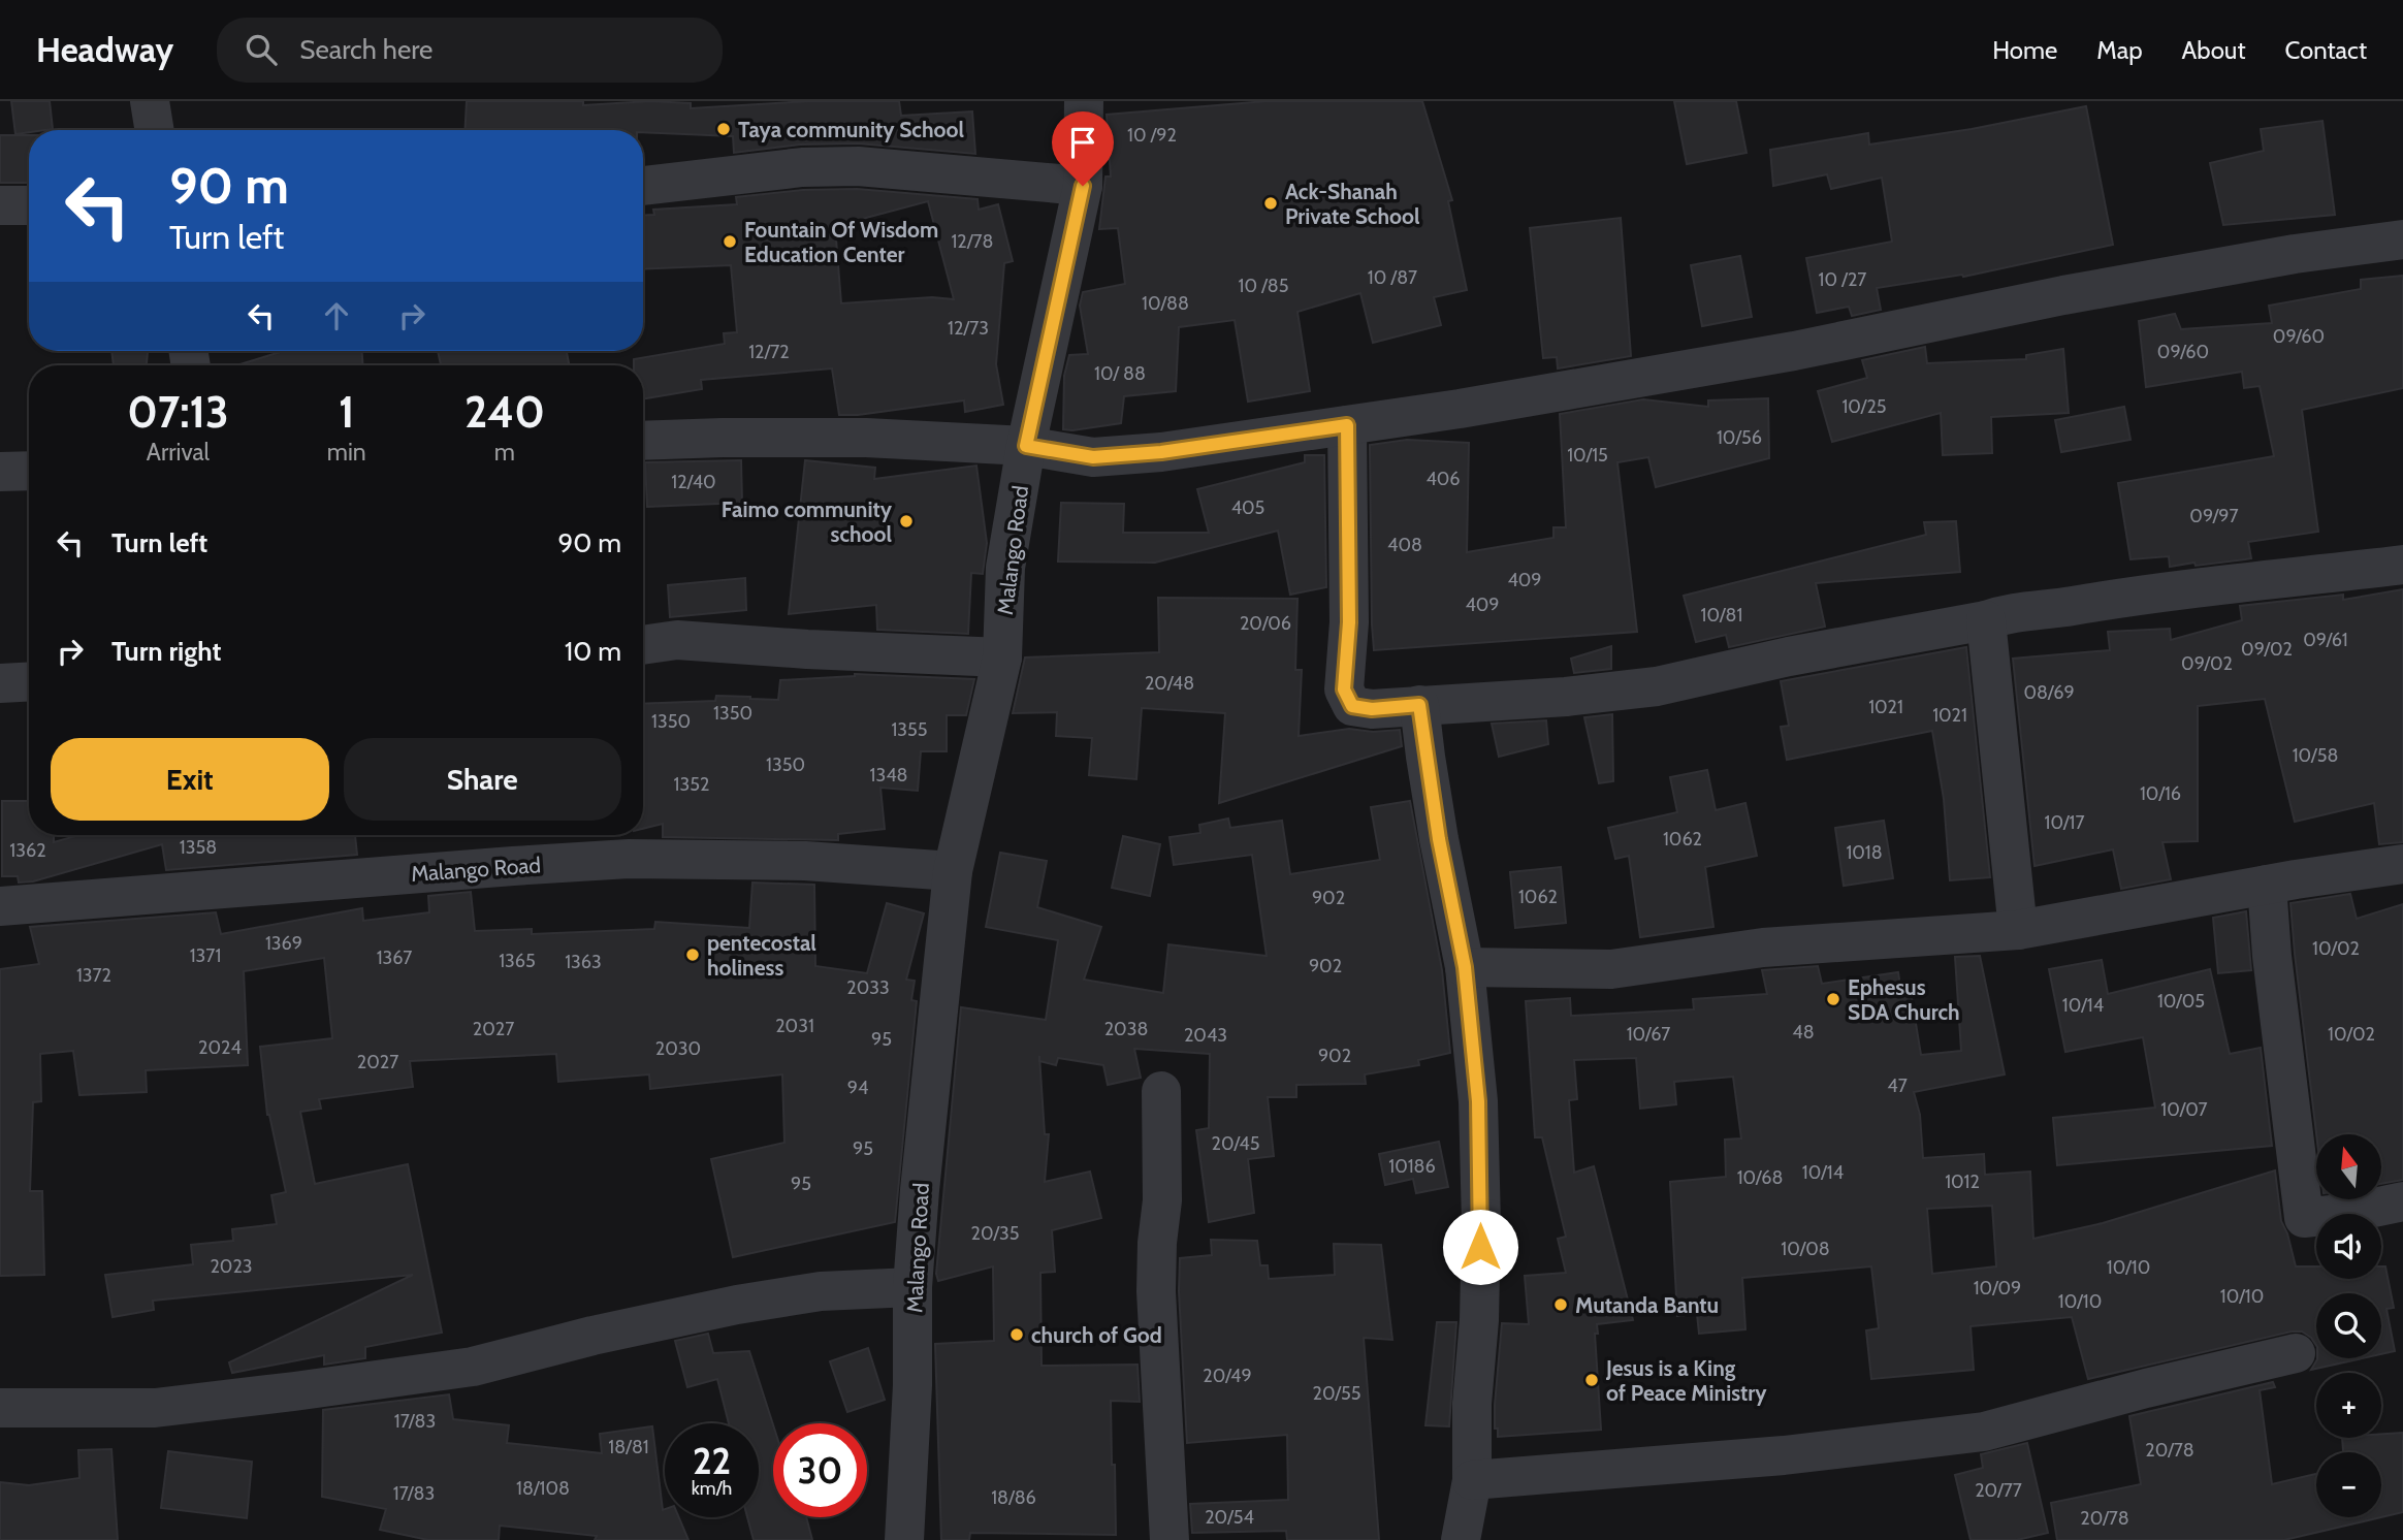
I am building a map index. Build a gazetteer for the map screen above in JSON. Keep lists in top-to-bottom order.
{
  "streets": {
    "street": ["Malango Road"]
  },
  "places": [
    "Taya community School",
    "Ack-Shanah Private School",
    "Fountain Of Wisdom Education Center",
    "Faimo community school",
    "pentecostal holiness",
    "Ephesus SDA Church",
    "Mutanda Bantu",
    "church of God",
    "Jesus is a King of Peace Ministry"
  ],
  "house_numbers": [
    "10 /92",
    "12/78",
    "10 /87",
    "10 /27",
    "10 /85",
    "10/88",
    "12/73",
    "09/60",
    "12/72",
    "09/60",
    "10/ 88",
    "10/25",
    "10/56",
    "10/15",
    "406",
    "12/40",
    "405",
    "09/97",
    "408",
    "409",
    "409",
    "10/81",
    "20/06",
    "09/61",
    "09/02",
    "09/02",
    "20/48",
    "08/69",
    "1021",
    "1350",
    "1021",
    "1350",
    "1355",
    "10/58",
    "1350",
    "1348",
    "1352",
    "10/16",
    "10/17",
    "1062",
    "1358",
    "1362",
    "1018",
    "1062",
    "902",
    "1369",
    "10/02",
    "1371",
    "1367",
    "1365",
    "1363",
    "902",
    "1372",
    "2033",
    "10/05",
    "10/14",
    "2031",
    "2027",
    "2038",
    "48",
    "10/67",
    "10/02",
    "2043",
    "95",
    "2024",
    "2030",
    "902",
    "2027",
    "47",
    "94",
    "10/07",
    "20/45",
    "95",
    "10186",
    "10/14",
    "10/68",
    "1012",
    "95",
    "20/35",
    "10/08",
    "2023",
    "10/10",
    "10/09",
    "10/10",
    "10/10",
    "20/49",
    "20/55",
    "17/83",
    "18/81",
    "20/78",
    "18/108",
    "20/77",
    "17/83",
    "18/86",
    "20/54",
    "20/78"
  ],
  "north": "top",
  "page": {
    "header": "Headway",
    "search": "Search here",
    "nav": [
      "Home",
      "Map",
      "About",
      "Contact"
    ],
    "turn": ["90 m", "Turn left"],
    "eta": [
      "07:13",
      "Arrival",
      "1",
      "min",
      "240",
      "m"
    ],
    "list": [
      {
        "name": "Turn left",
        "value": "90 m"
      },
      {
        "name": "Turn right",
        "value": "10 m"
      }
    ],
    "buttons": ["Exit", "Share"],
    "map_buttons": ["+", "−"],
    "speed": "22 km/h",
    "limit": "30"
  }
}
